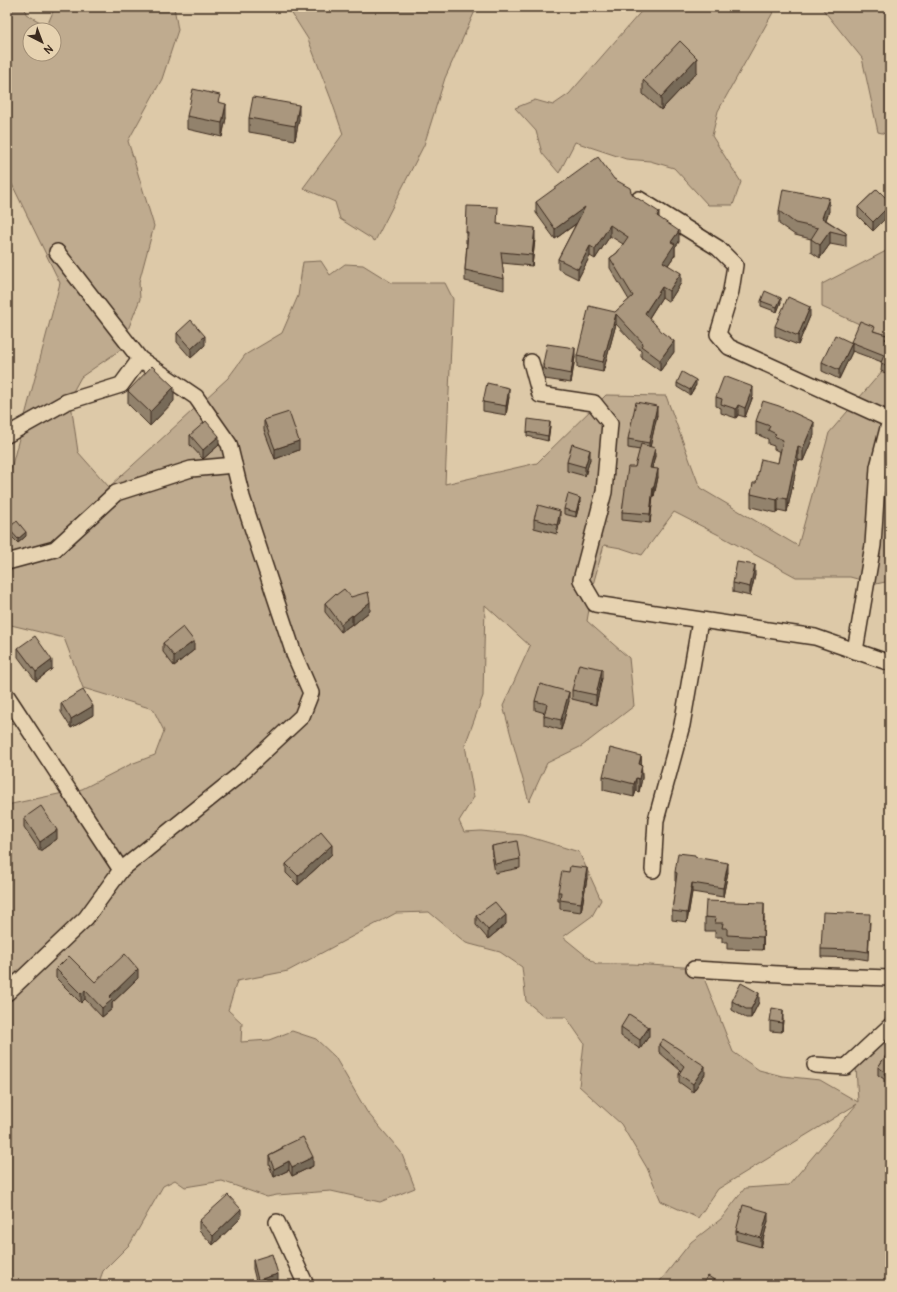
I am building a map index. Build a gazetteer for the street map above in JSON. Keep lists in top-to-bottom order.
{
  "north": "bottom right"
}
